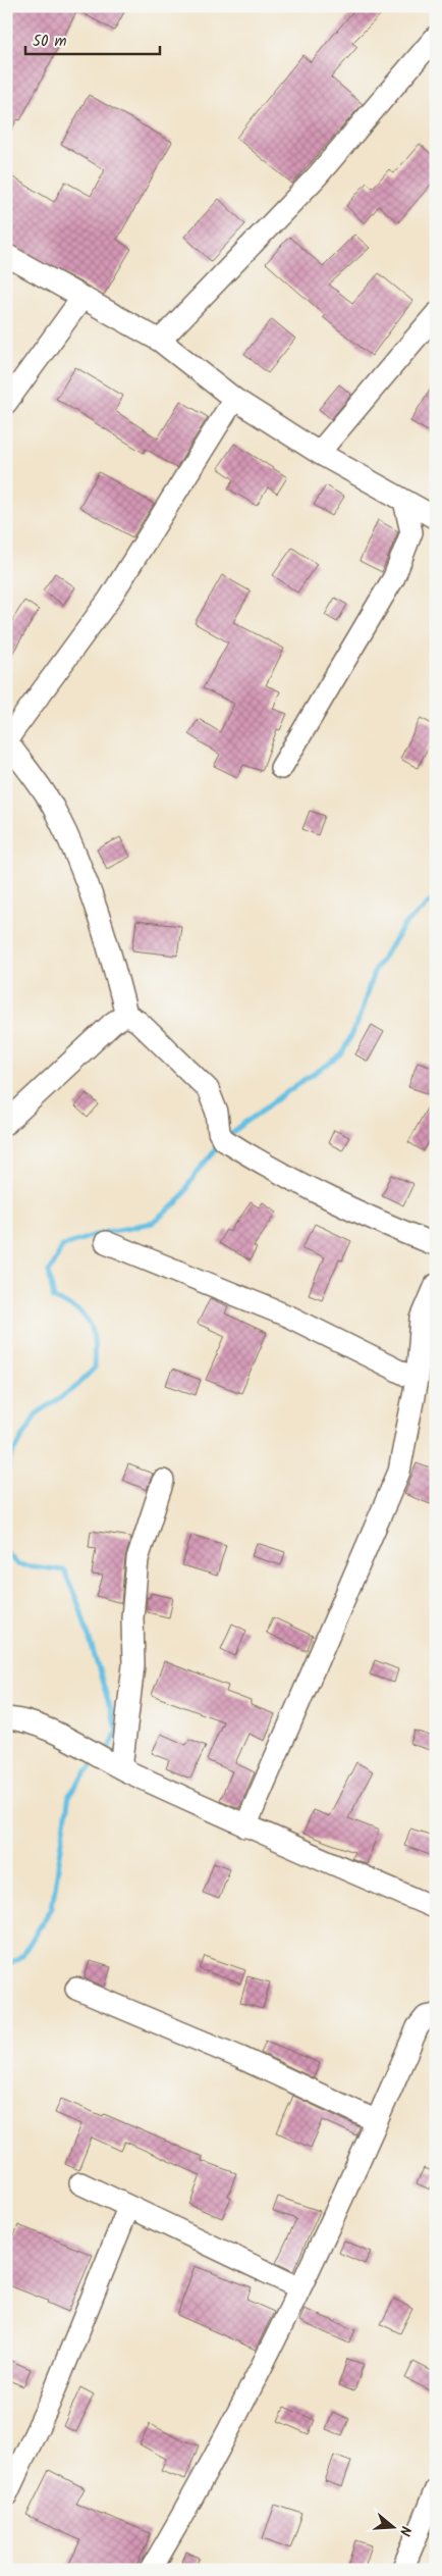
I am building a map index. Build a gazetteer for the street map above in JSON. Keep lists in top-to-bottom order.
{
  "scale_bar": "50 m",
  "north": "right"
}
